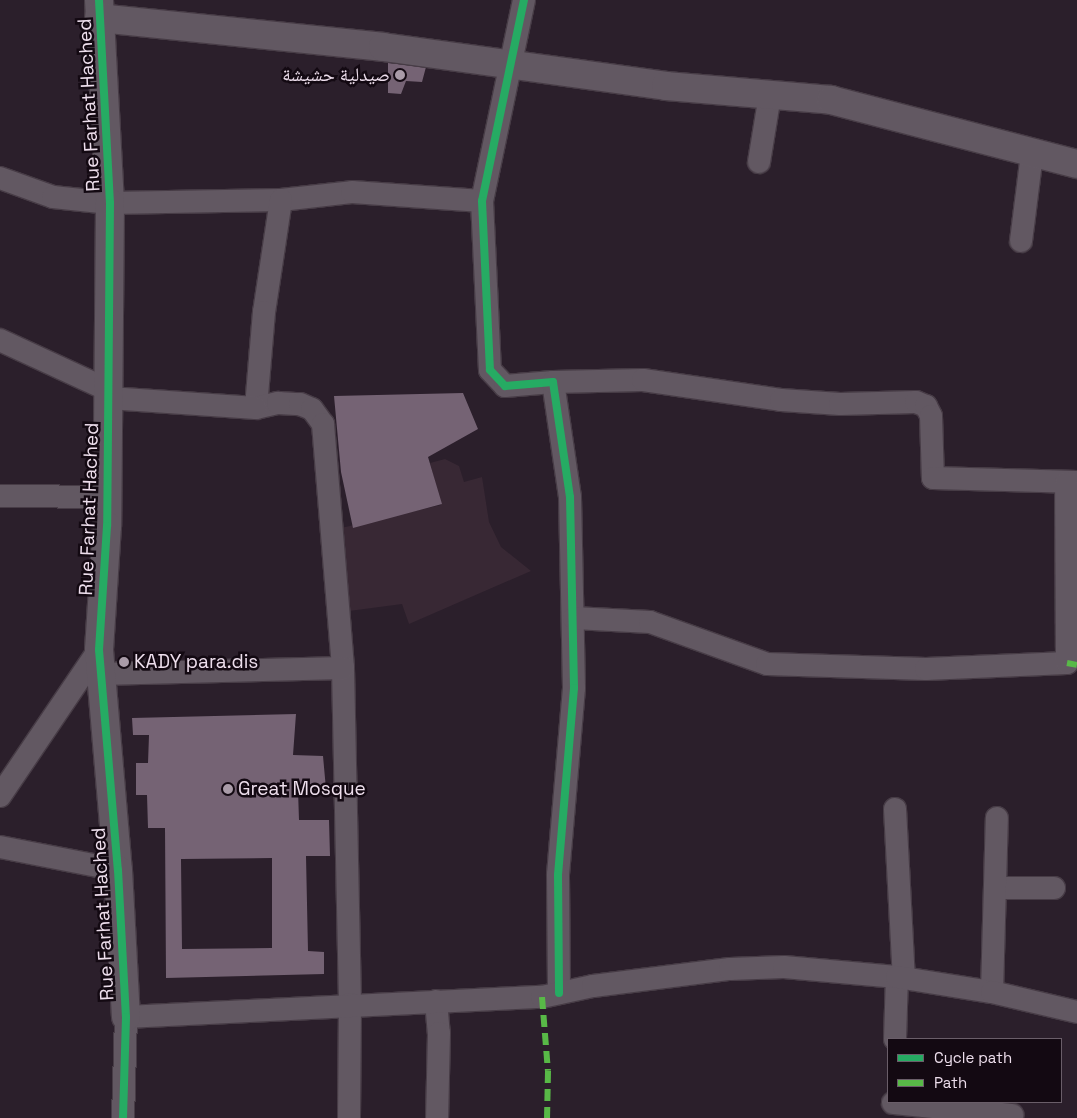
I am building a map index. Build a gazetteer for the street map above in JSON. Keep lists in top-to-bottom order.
{
  "streets": {
    "street": ["Rue Farhat Hached"]
  },
  "places": ["صيدلية حشيشة", "KADY para.dis", "Great Mosque"],
  "legend": ["Cycle path", "Path"]
}
